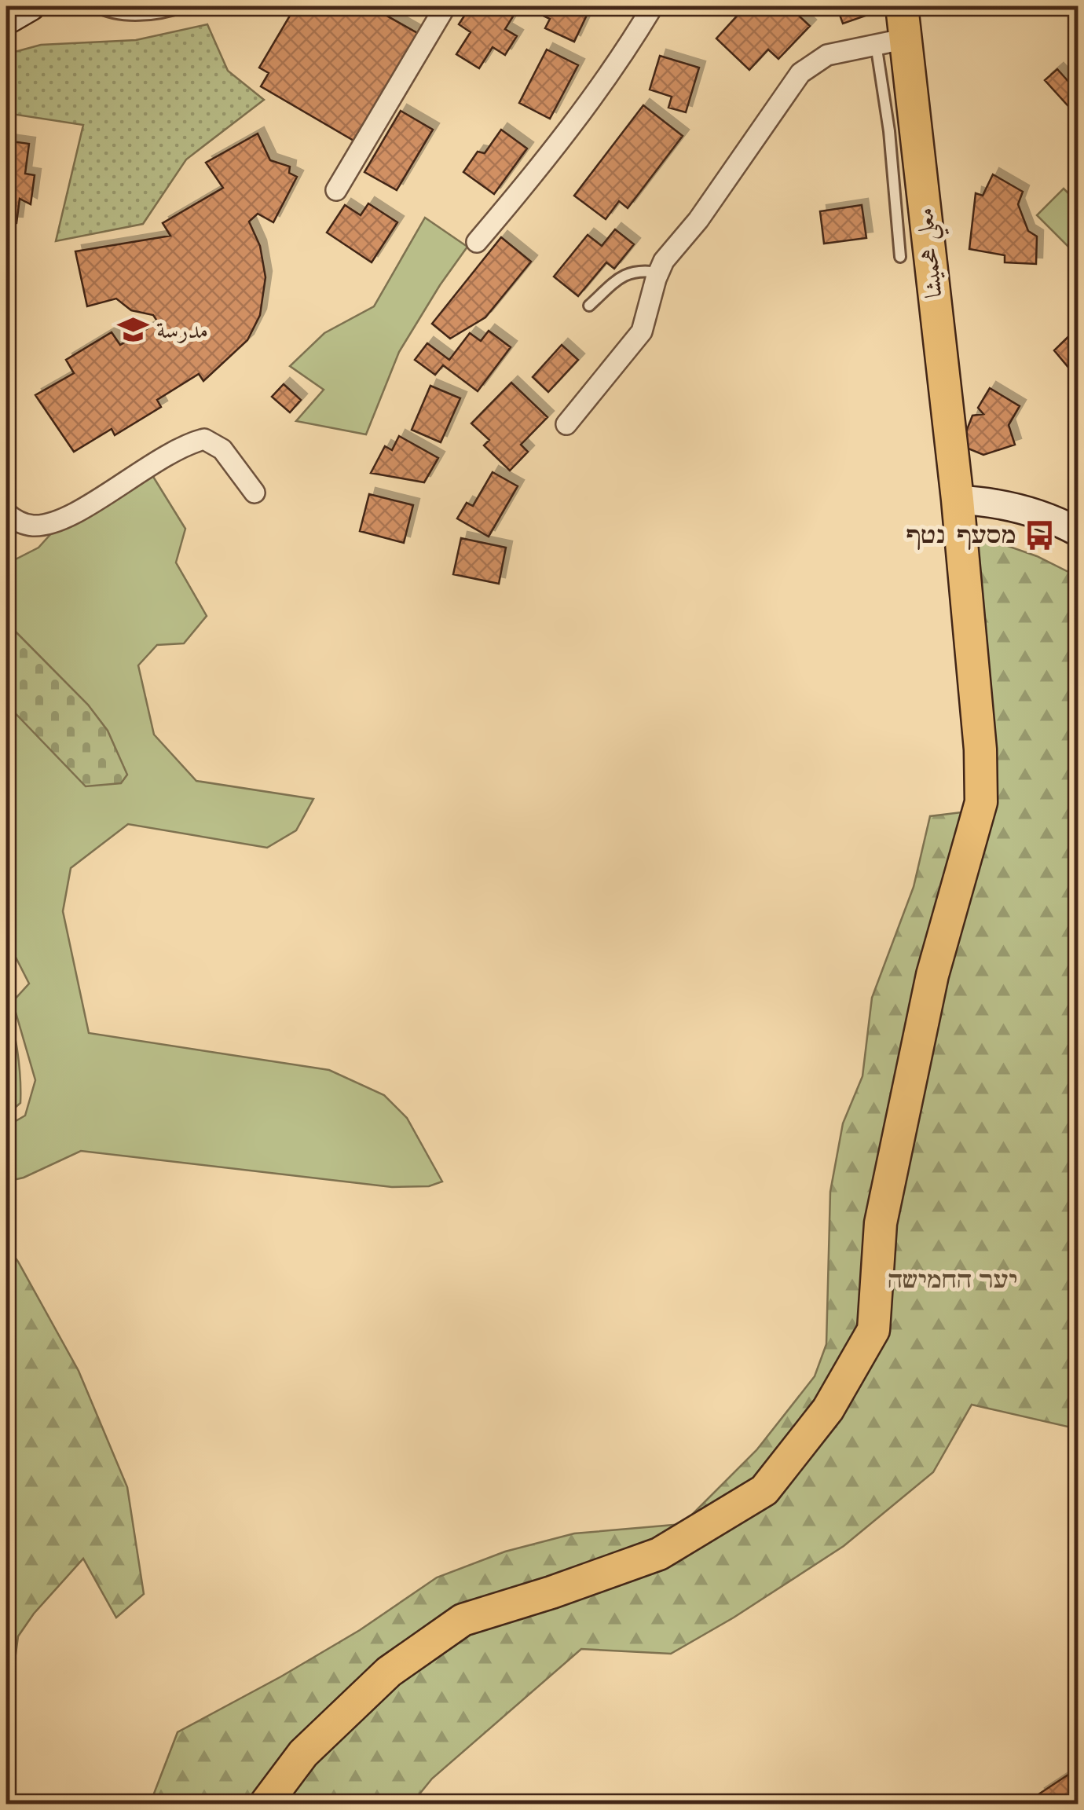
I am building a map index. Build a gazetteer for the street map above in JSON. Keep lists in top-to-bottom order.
{
  "streets": {
    "main road": ["معلي هحميشا"]
  },
  "parks": ["יער החמישה"],
  "places": {
    "school or university": ["مدرسة"],
    "bus stop": ["מסעף נטף"]
  }
}
